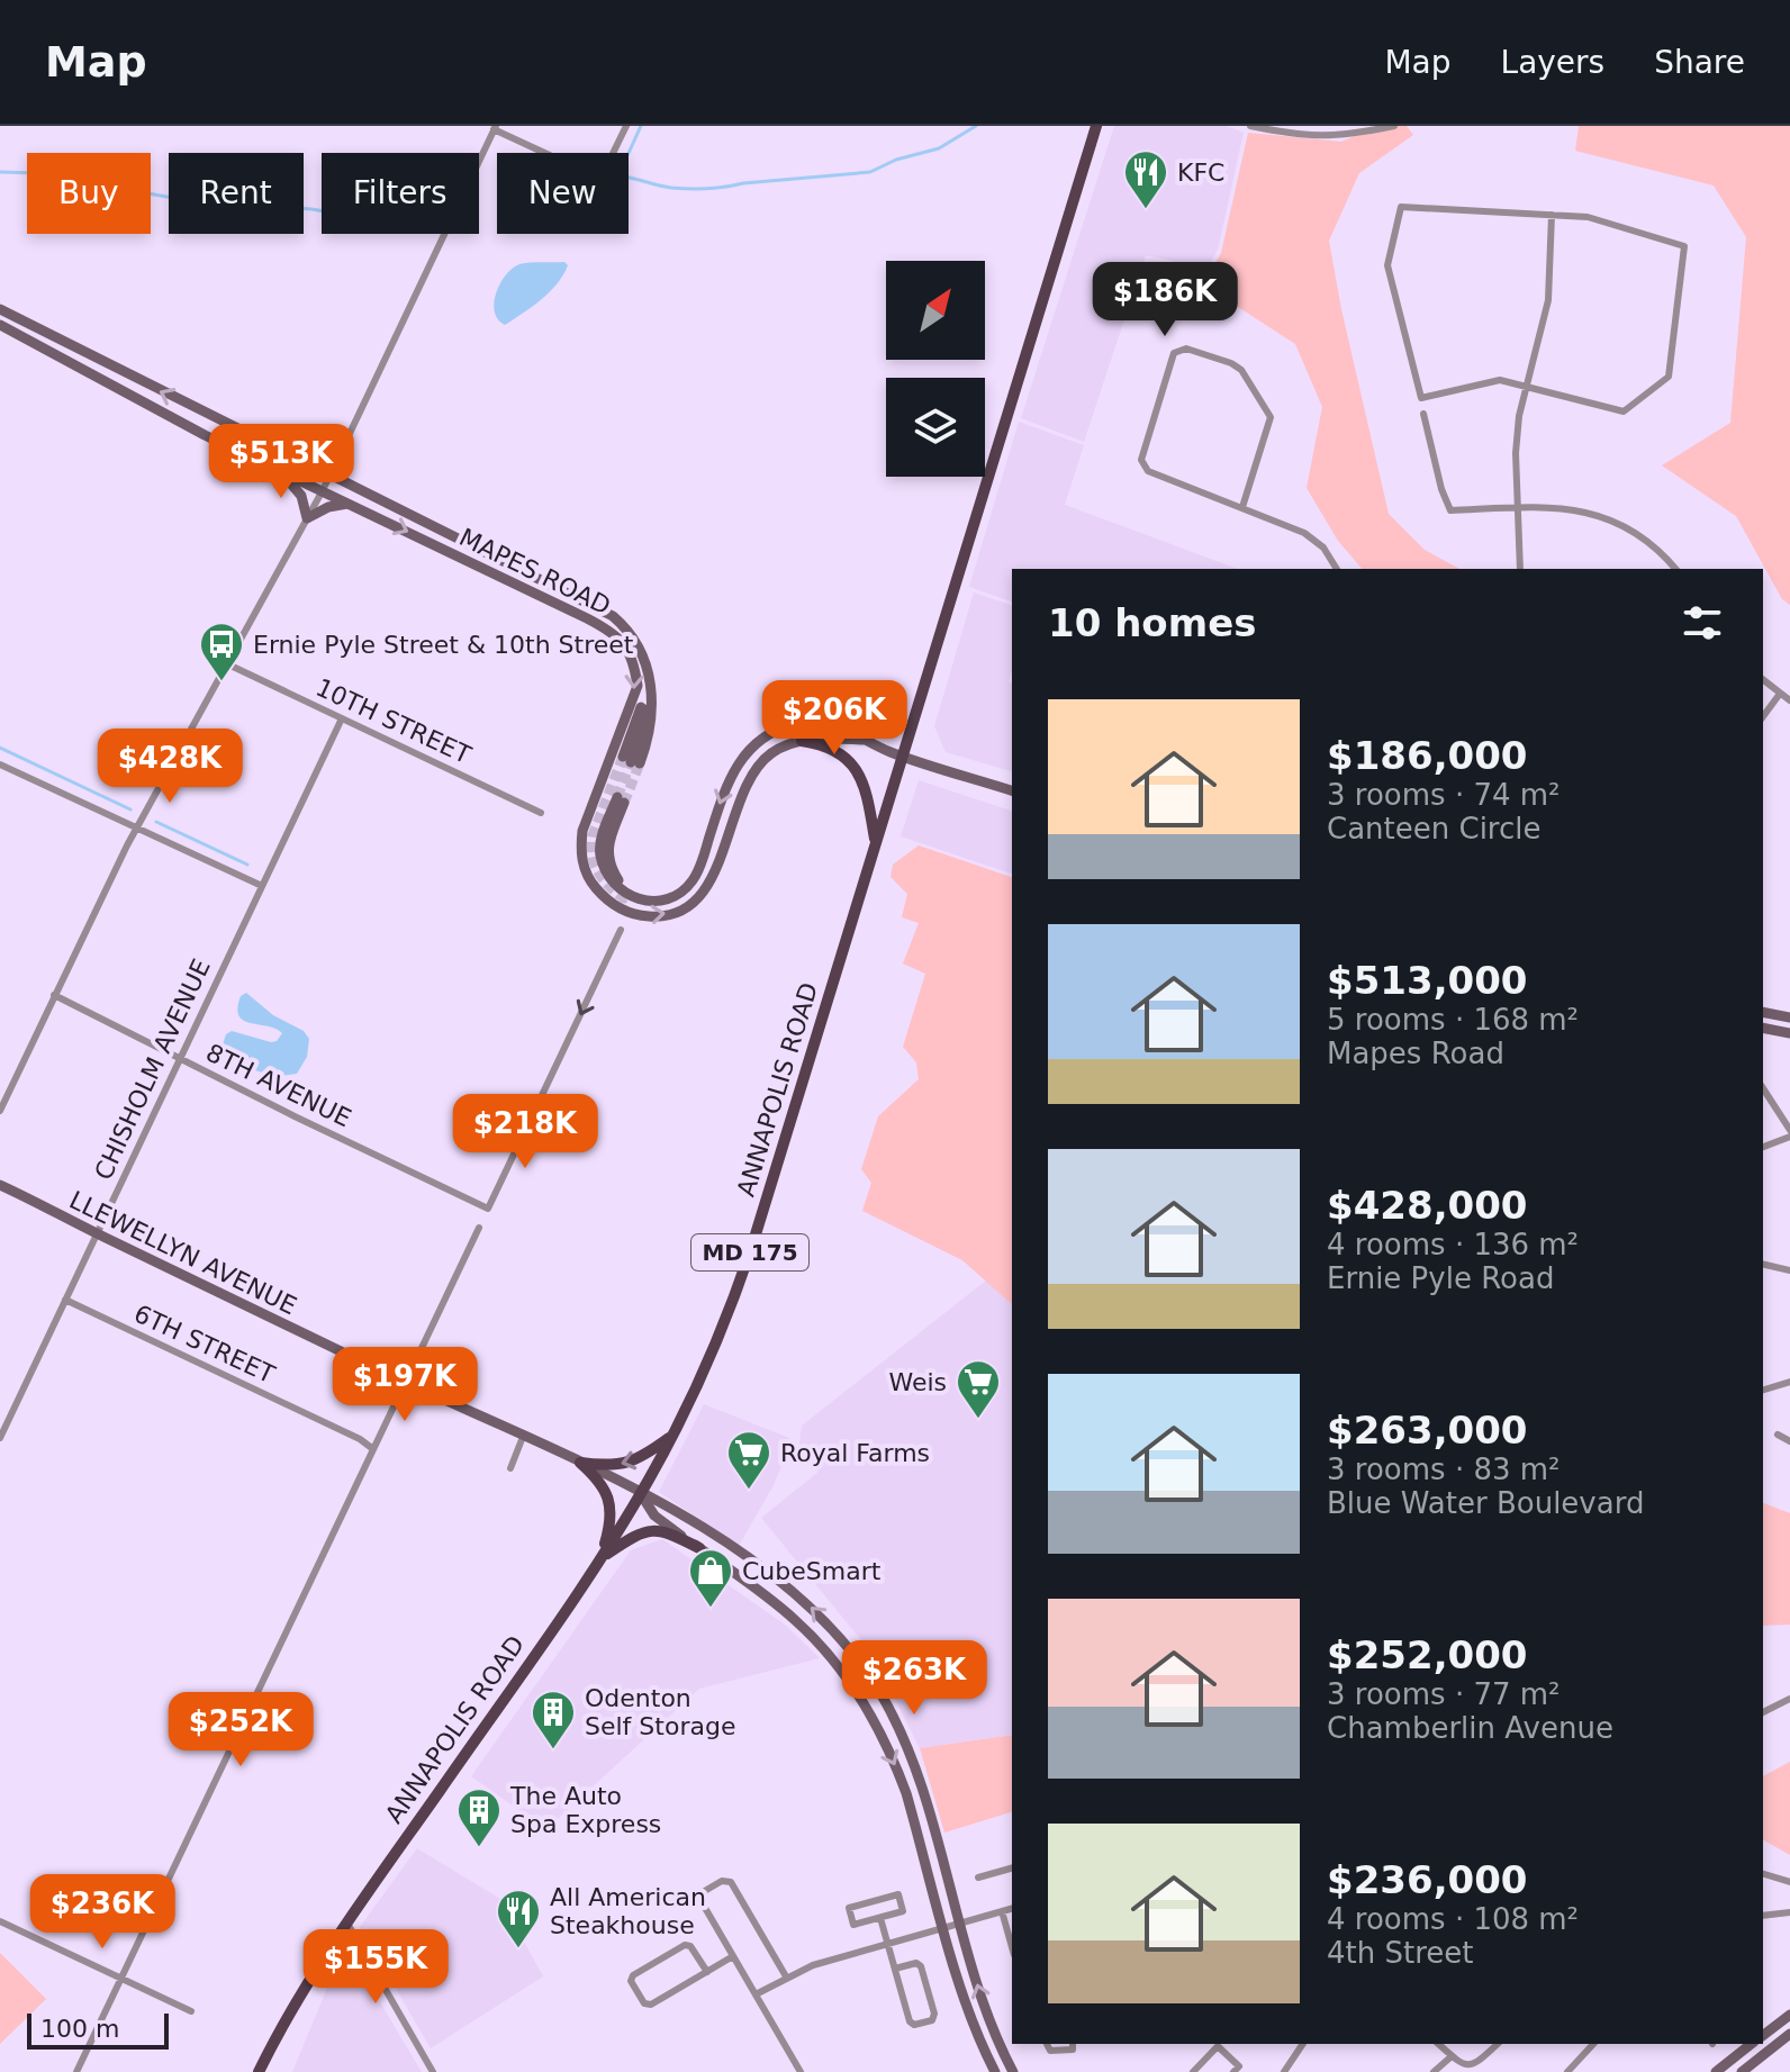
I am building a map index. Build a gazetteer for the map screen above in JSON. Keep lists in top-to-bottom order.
{
  "streets": {
    "main road": ["ANNAPOLIS ROAD", "MD 175"],
    "street": [
      "MAPES ROAD",
      "10TH STREET",
      "CHISHOLM AVENUE",
      "8TH AVENUE",
      "LLEWELLYN AVENUE",
      "6TH STREET"
    ]
  },
  "crossings": [
    ["MAPES ROAD", "ANNAPOLIS ROAD"],
    ["10TH STREET", "CHISHOLM AVENUE"],
    ["CHISHOLM AVENUE", "8TH AVENUE"],
    ["CHISHOLM AVENUE", "LLEWELLYN AVENUE"],
    ["CHISHOLM AVENUE", "6TH STREET"],
    ["ANNAPOLIS ROAD", "LLEWELLYN AVENUE"]
  ],
  "places": {
    "restaurant": ["KFC", "All American Steakhouse"],
    "bus stop": ["Ernie Pyle Street & 10th Street"],
    "supermarket": ["Weis", "Royal Farms"],
    "shop": ["CubeSmart"],
    "building": ["Odenton Self Storage", "The Auto Spa Express"]
  },
  "scale_bar": "100 m",
  "north": "top right",
  "page": {
    "header": "Map",
    "nav": ["Map", "Layers", "Share"],
    "chip": [
      "Buy",
      "Rent",
      "Filters",
      "New"
    ],
    "price": [
      "$186K",
      "$513K",
      "$206K",
      "$428K",
      "$218K",
      "$197K",
      "$263K",
      "$252K",
      "$236K",
      "$155K"
    ],
    "heading": "10 homes",
    "list": [
      {
        "name": "$186,000",
        "note": "3 rooms · 74 m² · Canteen Circle"
      },
      {
        "name": "$513,000",
        "note": "5 rooms · 168 m² · Mapes Road"
      },
      {
        "name": "$428,000",
        "note": "4 rooms · 136 m² · Ernie Pyle Road"
      },
      {
        "name": "$263,000",
        "note": "3 rooms · 83 m² · Blue Water Boulevard"
      },
      {
        "name": "$252,000",
        "note": "3 rooms · 77 m² · Chamberlin Avenue"
      },
      {
        "name": "$236,000",
        "note": "4 rooms · 108 m² · 4th Street"
      }
    ],
    "scale": "100 m"
  }
}
